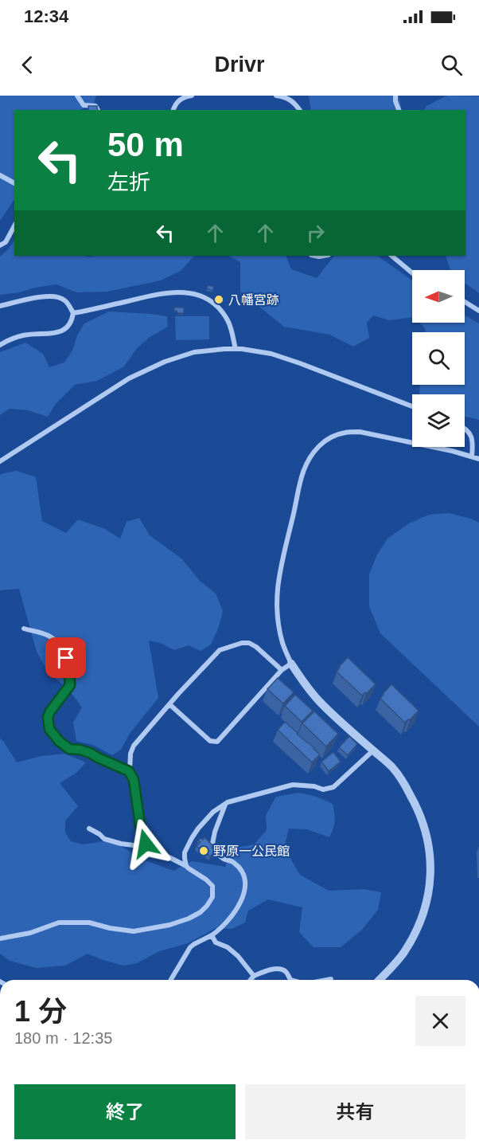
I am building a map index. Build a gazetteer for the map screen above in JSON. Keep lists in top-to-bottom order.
{
  "places": ["八幡宮跡", "野原一公民館"],
  "north": "left",
  "page": {
    "status": "12:34",
    "header": "Drivr",
    "turn": ["50 m", "左折"],
    "heading": ["1 分", "180 m · 12:35"],
    "buttons": ["終了", "共有"]
  }
}
